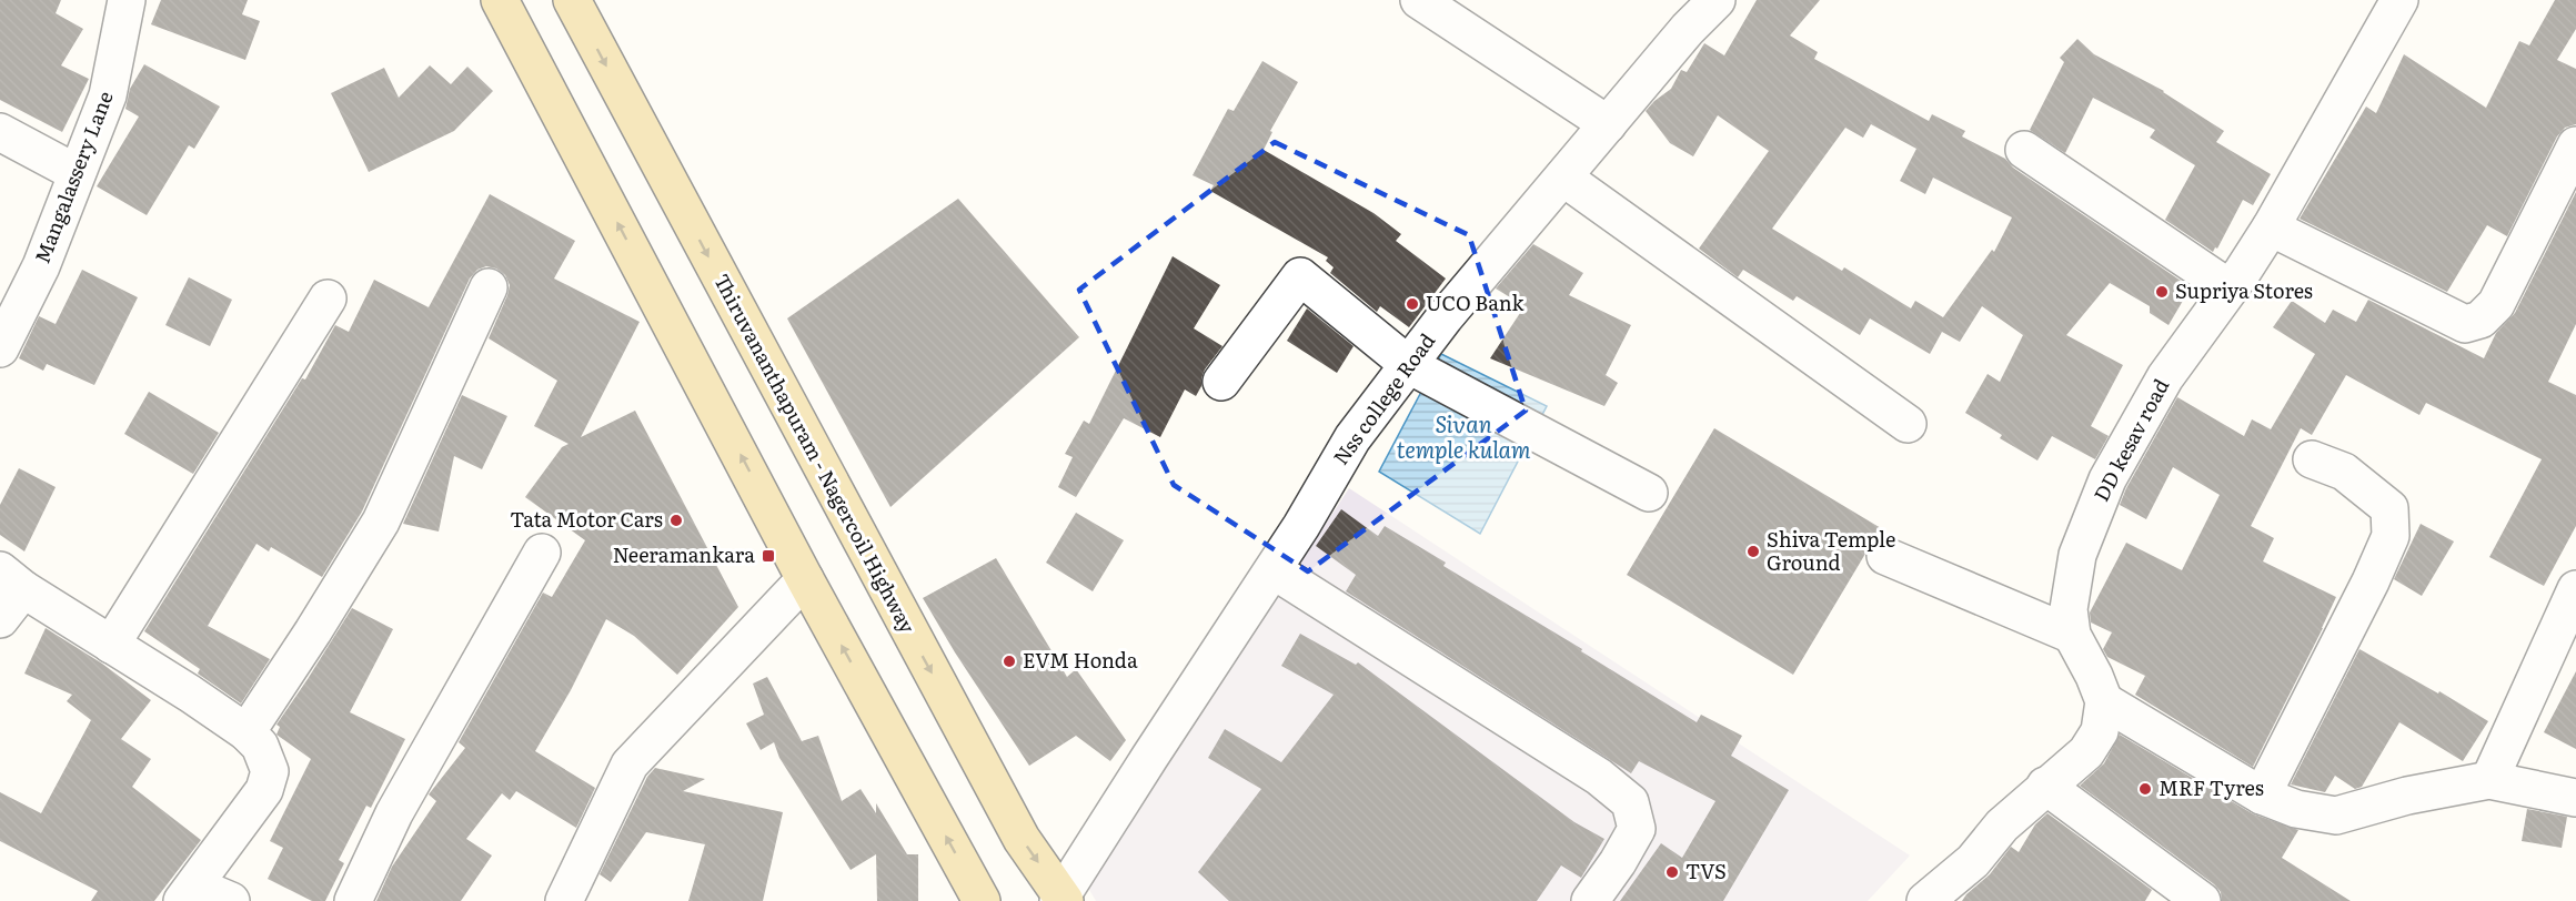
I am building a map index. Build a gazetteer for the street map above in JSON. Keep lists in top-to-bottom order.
{
  "streets": {
    "main road": ["Thiruvananthapuram - Nagercoil Highway"],
    "street": ["Mangalassery Lane", "Nss college Road", "DD kesav road"]
  },
  "crossings": [
    ["Nss college Road", "Thiruvananthapuram - Nagercoil Highway"]
  ],
  "water": ["Sivan temple kulam"],
  "places": {
    "other": [
      "Supriya Stores",
      "UCO Bank",
      "Tata Motor Cars",
      "Shiva Temple Ground",
      "EVM Honda",
      "MRF Tyres",
      "TVS"
    ],
    "transit": ["Neeramankara"]
  }
}
